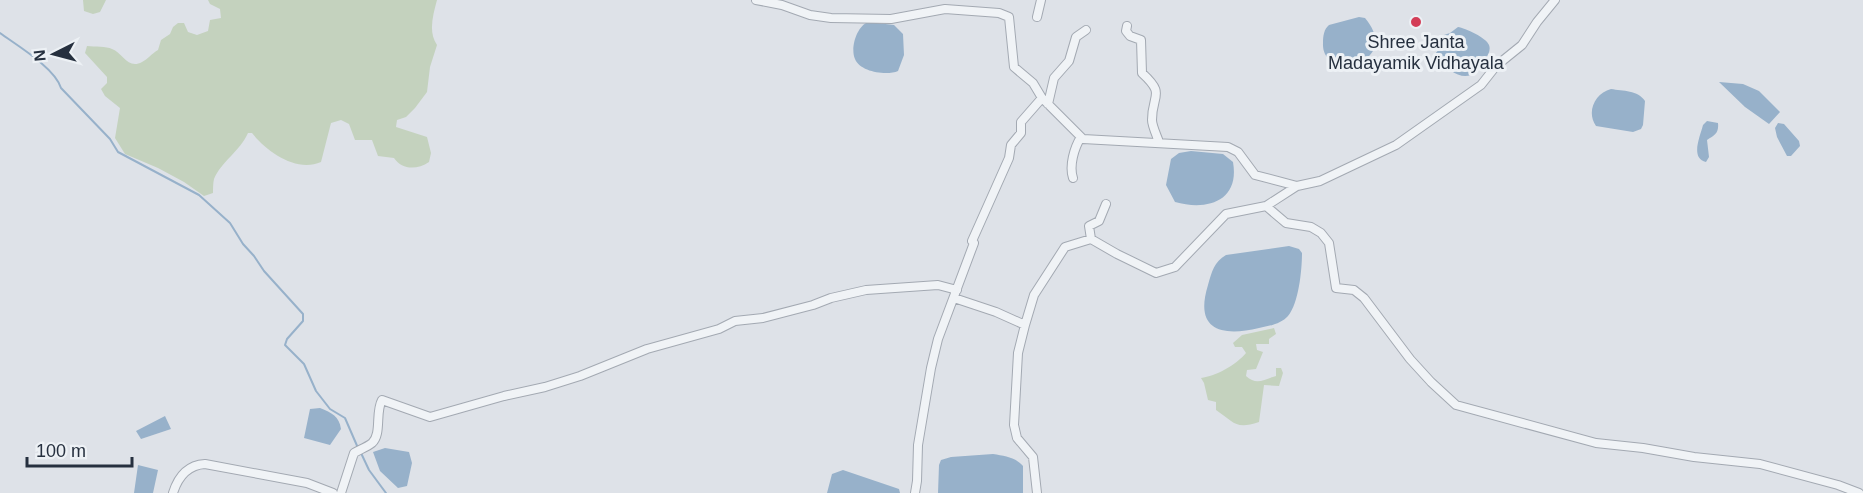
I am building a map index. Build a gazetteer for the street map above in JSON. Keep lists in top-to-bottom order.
{
  "places": ["Shree Janta Madayamik Vidhayala"],
  "scale_bar": "100 m",
  "north": "left"
}
